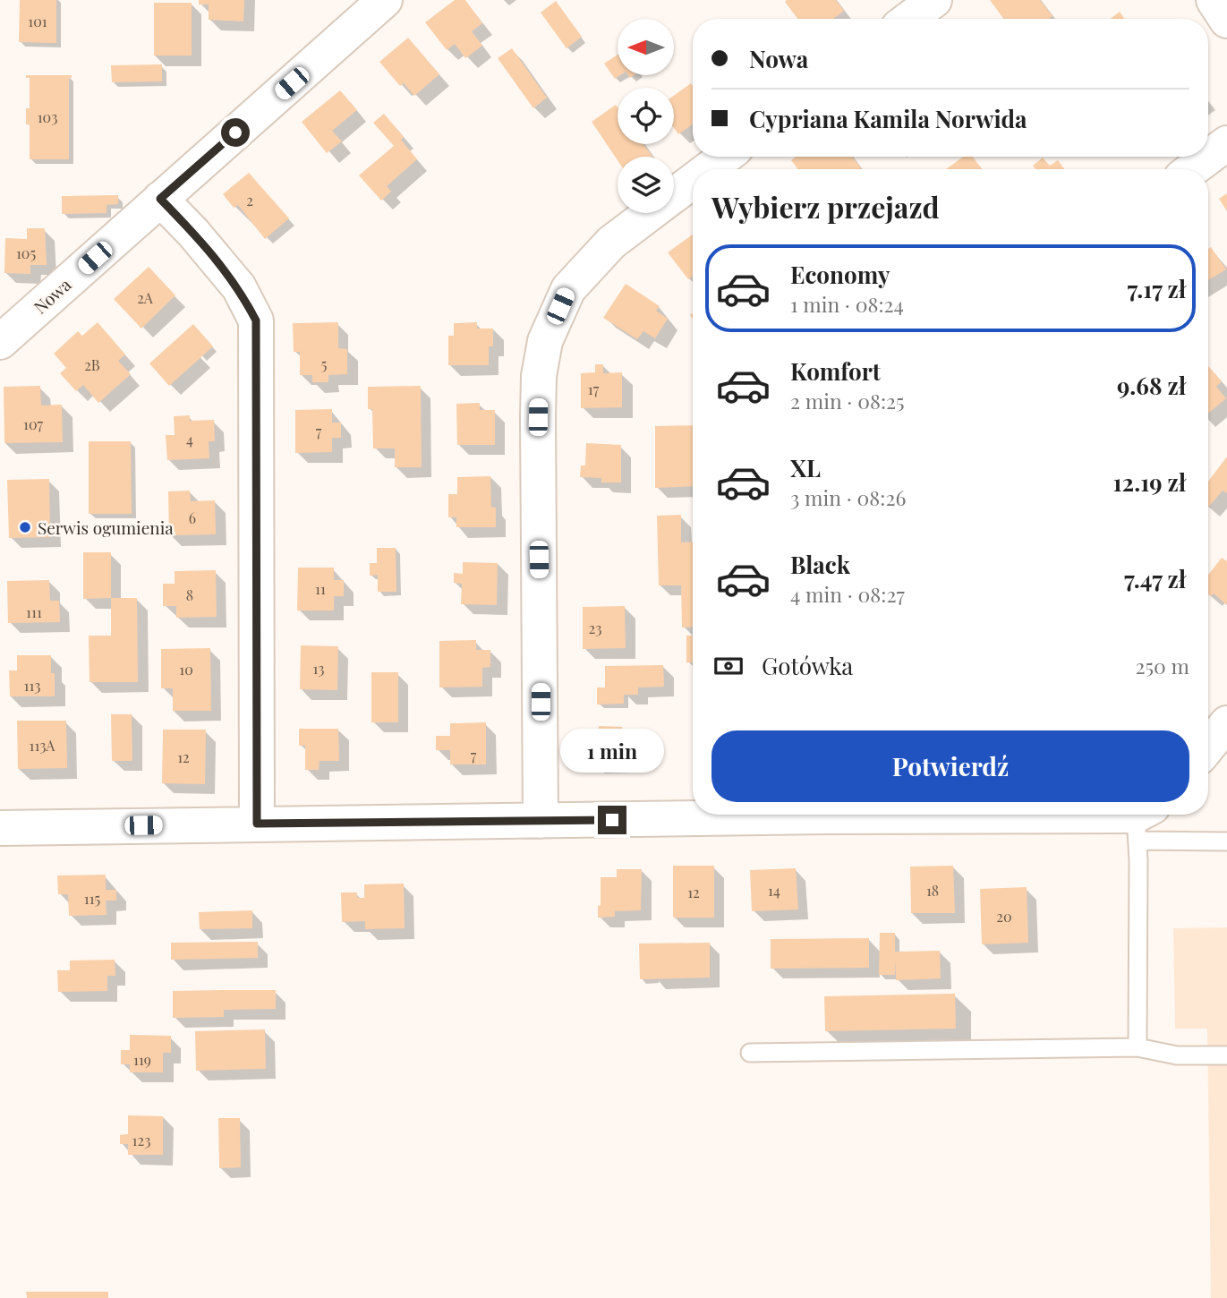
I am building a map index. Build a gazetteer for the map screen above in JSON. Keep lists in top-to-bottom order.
{
  "streets": {
    "street": ["Nowa"]
  },
  "places": ["Serwis ogumienia"],
  "house_numbers": [
    "101",
    "103",
    "2",
    "105",
    "2A",
    "5",
    "2B",
    "17",
    "107",
    "7",
    "4",
    "6",
    "11",
    "8",
    "111",
    "23",
    "13",
    "10",
    "113",
    "113A",
    "7",
    "12",
    "14",
    "18",
    "12",
    "115",
    "20",
    "119",
    "123"
  ],
  "north": "left",
  "page": {
    "banner": ["Nowa", "Cypriana Kamila Norwida"],
    "heading": "Wybierz przejazd",
    "list": [
      {
        "name": "Economy",
        "note": "1 min · 08:24",
        "value": "7.17 zł"
      },
      {
        "name": "Komfort",
        "note": "2 min · 08:25",
        "value": "9.68 zł"
      },
      {
        "name": "XL",
        "note": "3 min · 08:26",
        "value": "12.19 zł"
      },
      {
        "name": "Black",
        "note": "4 min · 08:27",
        "value": "7.47 zł"
      }
    ],
    "pay": ["Gotówka", "250 m"],
    "buttons": "Potwierdź",
    "bubble": "1 min"
  }
}
